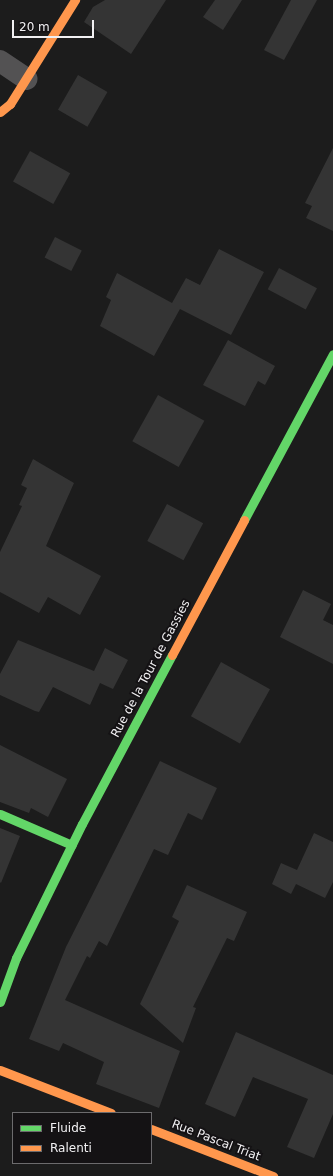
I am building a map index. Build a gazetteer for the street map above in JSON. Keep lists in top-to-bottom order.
{
  "streets": {
    "street": ["Rue de la Tour de Gassies", "Rue Pascal Triat"]
  },
  "legend": ["Fluide", "Ralenti"],
  "scale_bar": "20 m"
}
